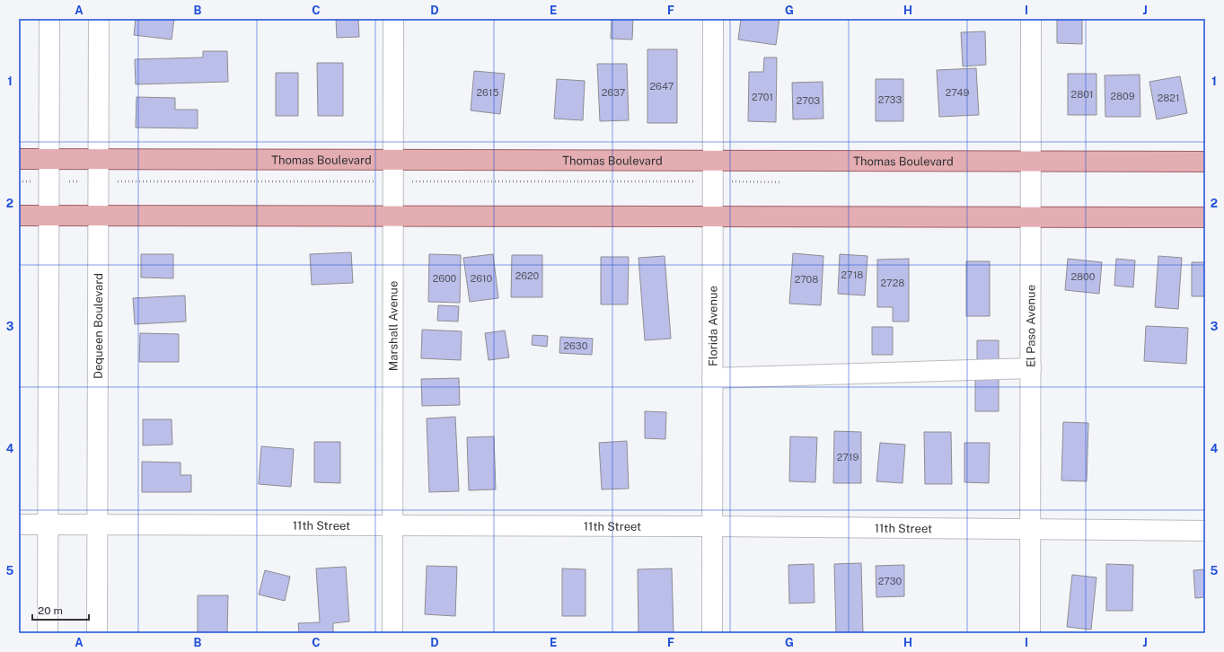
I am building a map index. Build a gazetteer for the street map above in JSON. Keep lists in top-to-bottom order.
{
  "streets": {
    "main road": ["Thomas Boulevard"],
    "street": [
      "Dequeen Boulevard",
      "Marshall Avenue",
      "Florida Avenue",
      "El Paso Avenue",
      "11th Street"
    ]
  },
  "crossings": [
    ["Thomas Boulevard", "Dequeen Boulevard"],
    ["Thomas Boulevard", "Marshall Avenue"],
    ["Thomas Boulevard", "Florida Avenue"],
    ["Thomas Boulevard", "El Paso Avenue"],
    ["Dequeen Boulevard", "11th Street"],
    ["Marshall Avenue", "11th Street"],
    ["Florida Avenue", "11th Street"],
    ["El Paso Avenue", "11th Street"]
  ],
  "house_numbers": [
    "2647",
    "2615",
    "2637",
    "2749",
    "2801",
    "2809",
    "2701",
    "2821",
    "2733",
    "2703",
    "2718",
    "2620",
    "2800",
    "2600",
    "2610",
    "2708",
    "2728",
    "2630",
    "2719",
    "2730"
  ],
  "scale_bar": "20 m",
  "grid": {
    "columns": [
      "A",
      "B",
      "C",
      "D",
      "E",
      "F",
      "G",
      "H",
      "I",
      "J"
    ],
    "rows": [
      "1",
      "2",
      "3",
      "4",
      "5"
    ]
  }
}
